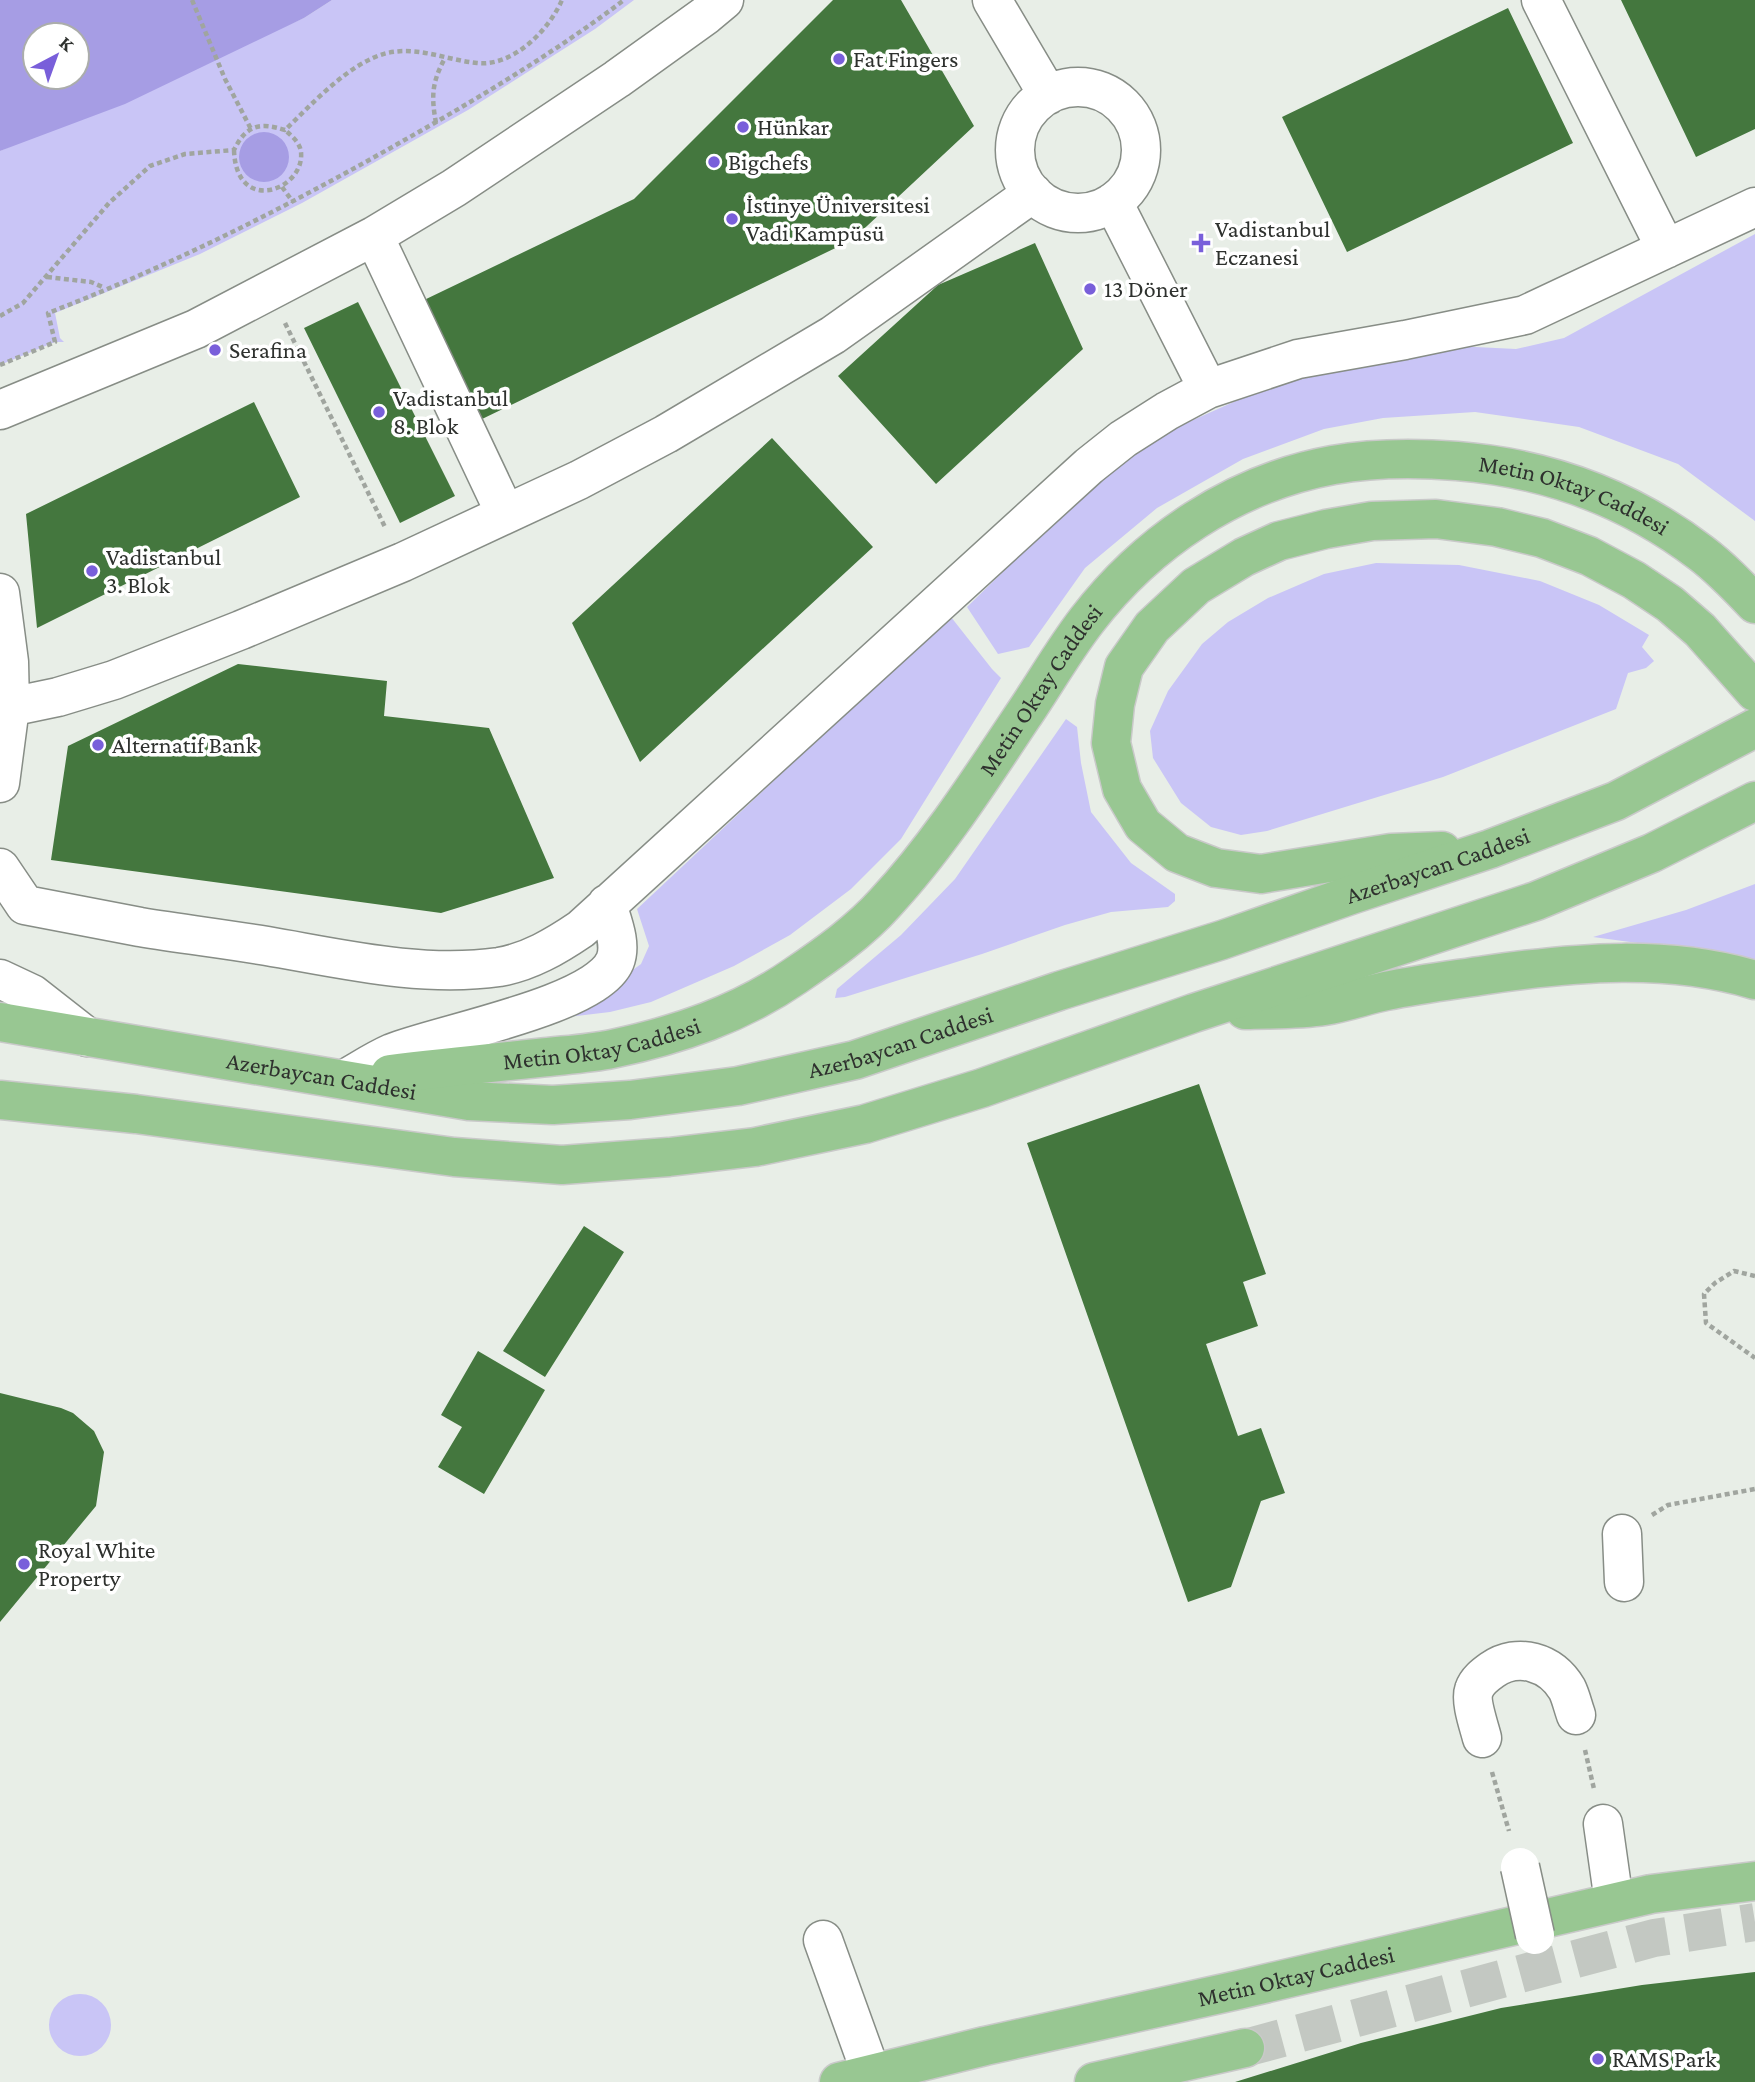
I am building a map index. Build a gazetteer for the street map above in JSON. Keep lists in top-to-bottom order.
{
  "streets": {
    "main road": ["Metin Oktay Caddesi", "Azerbaycan Caddesi"]
  },
  "crossings": [
    ["Metin Oktay Caddesi", "Azerbaycan Caddesi"]
  ],
  "places": {
    "other": [
      "Fat Fingers",
      "Hünkar",
      "Bigchefs",
      "İstinye Üniversitesi Vadi Kampüsü",
      "13 Döner",
      "Serafina",
      "Vadistanbul 8. Blok",
      "Vadistanbul 3. Blok",
      "Alternatif Bank",
      "Royal White Property",
      "RAMS Park"
    ],
    "health": ["Vadistanbul Eczanesi"]
  },
  "north": "top right"
}
